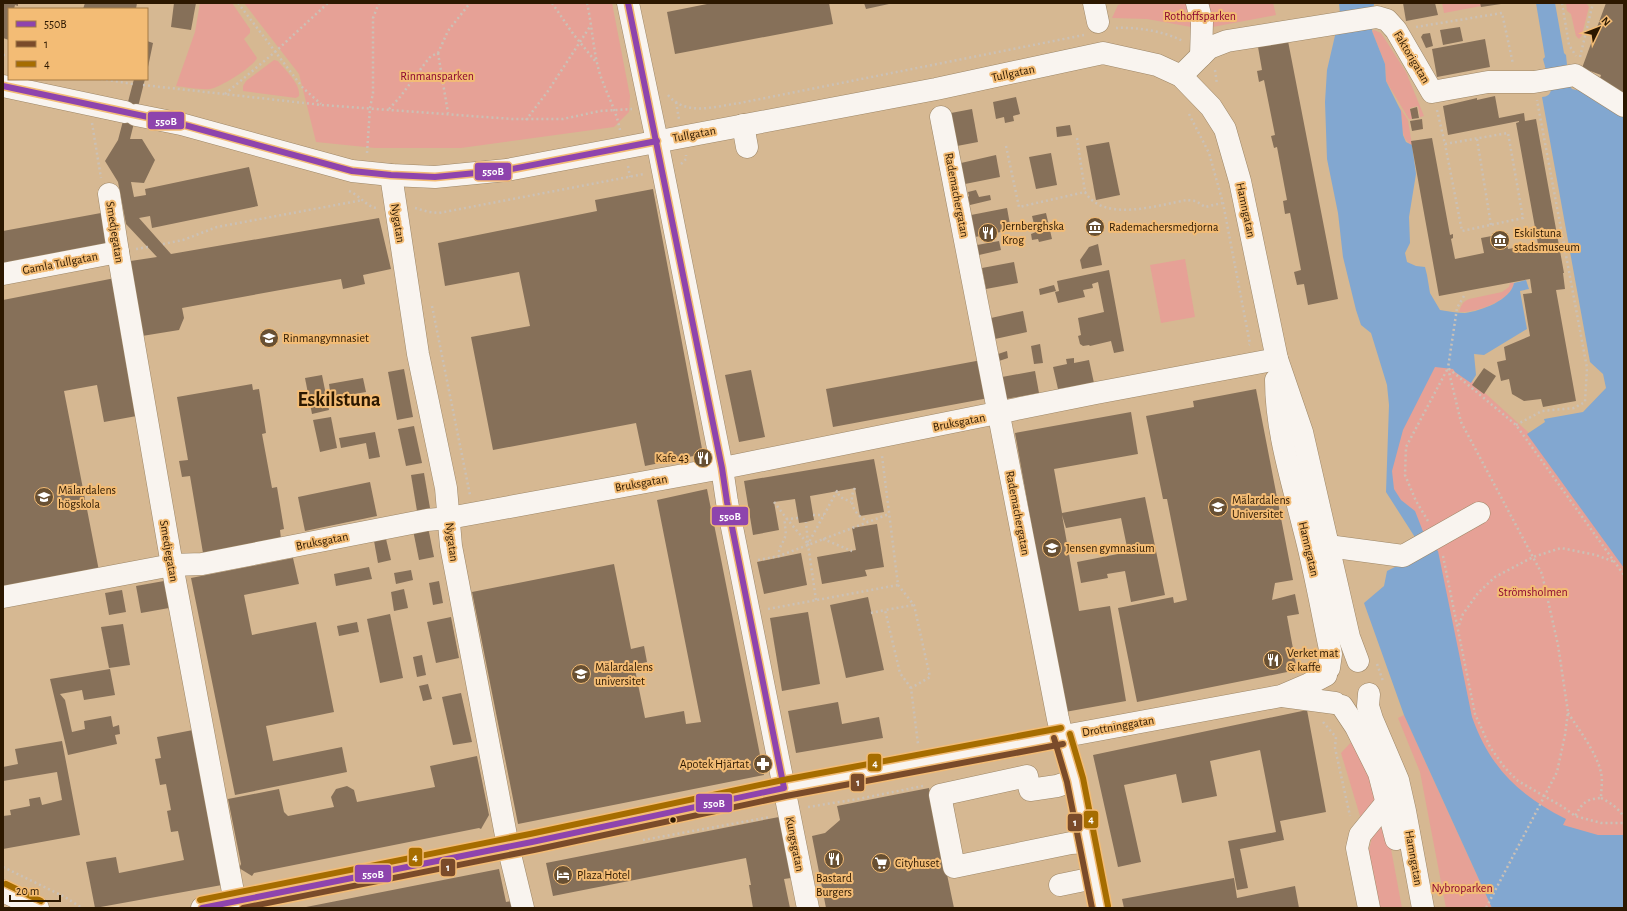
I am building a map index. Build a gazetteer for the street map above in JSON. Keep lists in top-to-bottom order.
{
  "streets": {
    "street": [
      "Faktorigatan",
      "Tullgatan",
      "Rademachergatan",
      "Hamngatan",
      "Nygatan",
      "Smedjegatan",
      "Gamla Tullgatan",
      "Bruksgatan",
      "Drottninggatan",
      "Kungsgatan"
    ]
  },
  "crossings": [
    ["Faktorigatan", "Tullgatan"],
    ["Faktorigatan", "Hamngatan"],
    ["Tullgatan", "Hamngatan"],
    ["Tullgatan", "Nygatan"],
    ["Tullgatan", "Kungsgatan"],
    ["Rademachergatan", "Bruksgatan"],
    ["Rademachergatan", "Drottninggatan"],
    ["Hamngatan", "Bruksgatan"],
    ["Hamngatan", "Drottninggatan"],
    ["Nygatan", "Bruksgatan"],
    ["Nygatan", "Drottninggatan"],
    ["Smedjegatan", "Gamla Tullgatan"],
    ["Smedjegatan", "Bruksgatan"],
    ["Smedjegatan", "Drottninggatan"],
    ["Bruksgatan", "Kungsgatan"],
    ["Drottninggatan", "Kungsgatan"]
  ],
  "districts": ["Eskilstuna"],
  "parks": [
    "Rothoffsparken",
    "Rinmansparken",
    "Strömsholmen",
    "Nybroparken"
  ],
  "places": {
    "museum": ["Rademachersmedjorna", "Eskilstuna stadsmuseum"],
    "restaurant": [
      "Jernberghska Krog",
      "Kafe 43",
      "Verket mat & kaffe",
      "Bastard Burgers"
    ],
    "school or university": [
      "Rinmangymnasiet",
      "Mälardalens högskola",
      "Mälardalens Universitet",
      "Jensen gymnasium",
      "Mälardalens universitet"
    ],
    "pharmacy": ["Apotek Hjärtat"],
    "supermarket": ["Cityhuset"],
    "hotel": ["Plaza Hotel"]
  },
  "lines": ["transit line 550B", "transit line 4", "transit line 1"],
  "legend": ["550B", "1", "4"],
  "scale_bar": "20 m",
  "north": "top right"
}
